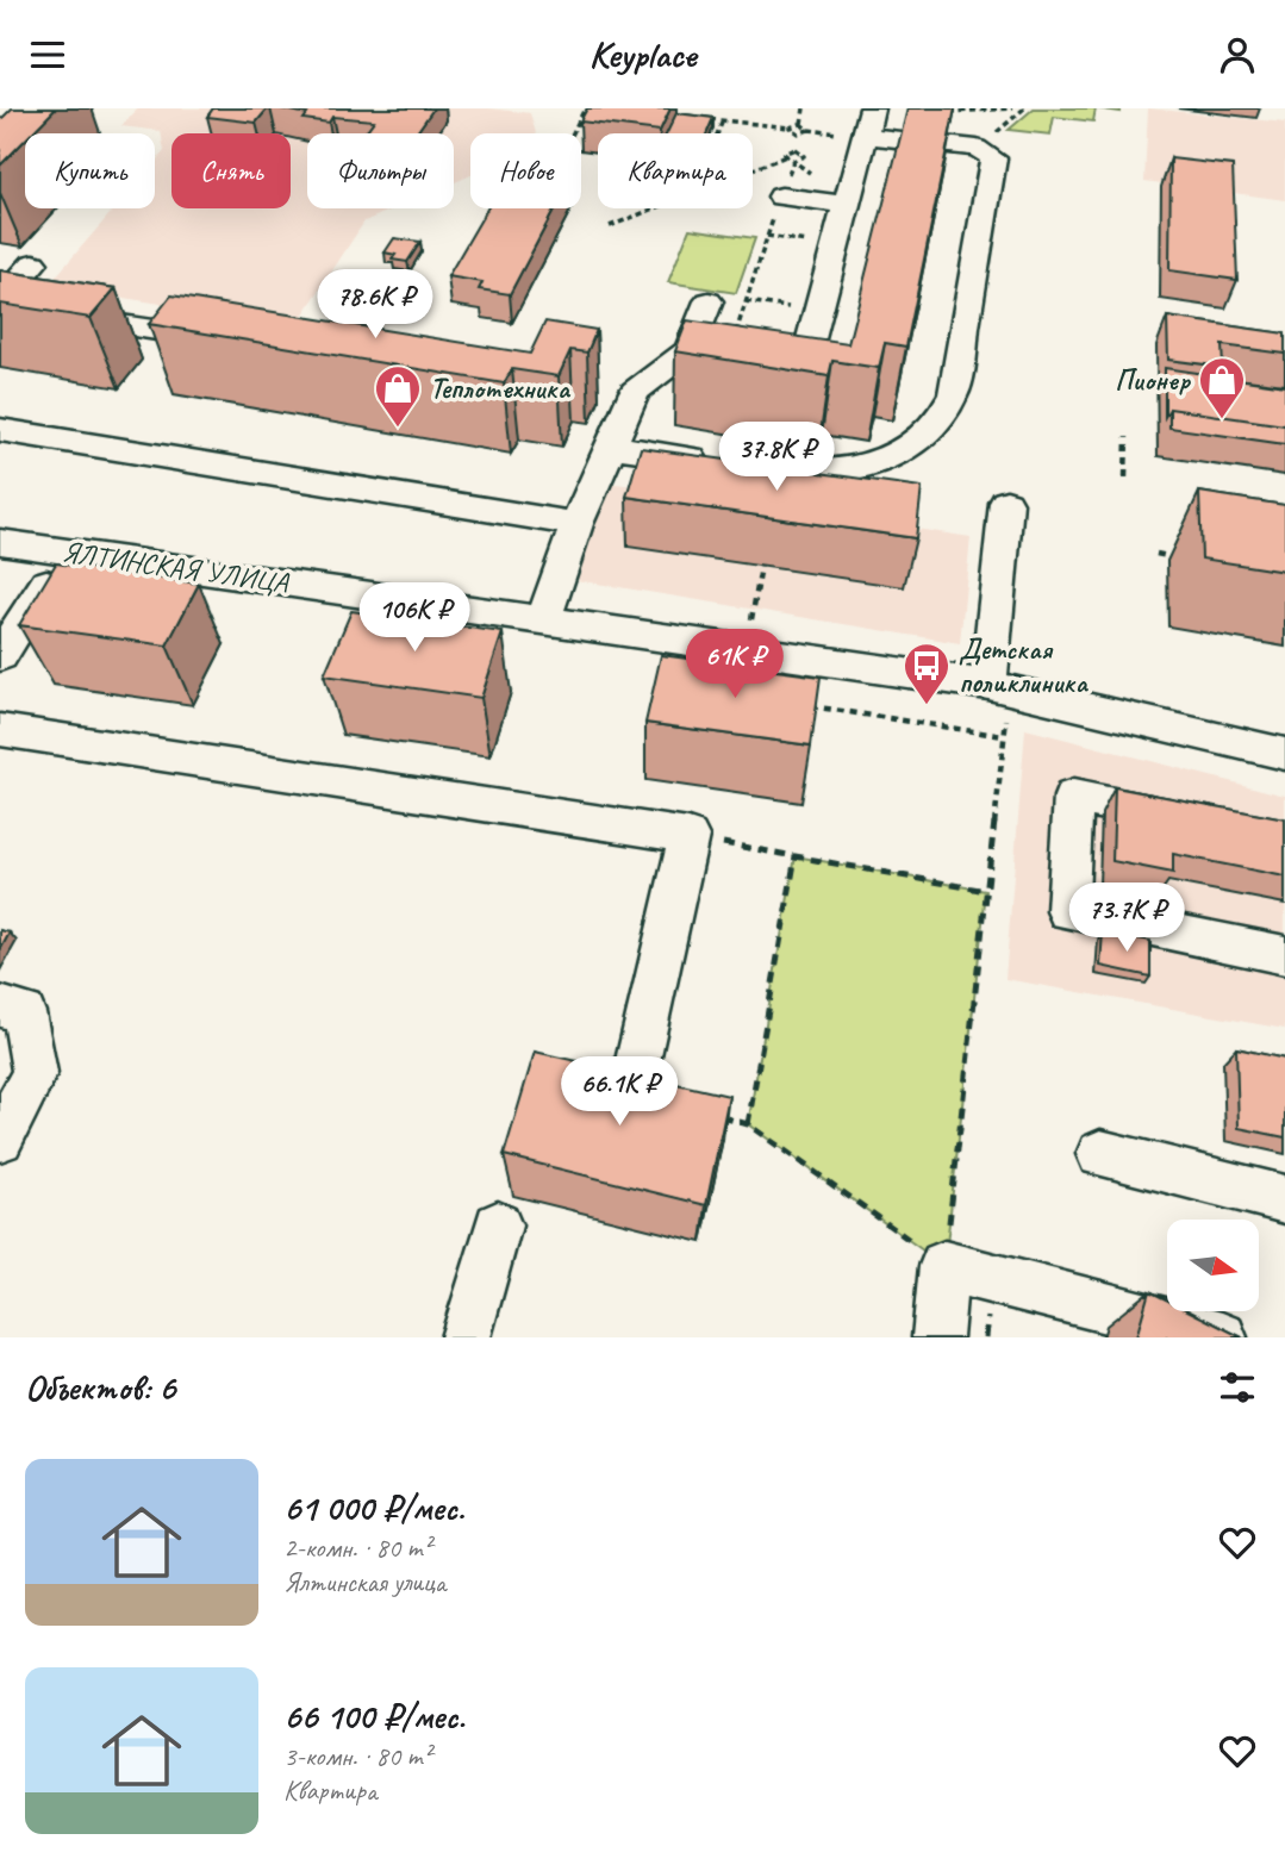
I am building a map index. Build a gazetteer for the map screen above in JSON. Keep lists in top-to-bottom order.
{
  "streets": {
    "street": ["ЯЛТИНСКАЯ УЛИЦА"]
  },
  "places": {
    "shop": ["Пионер", "Теплотехника"],
    "bus stop": ["Детская поликлиника"]
  },
  "north": "right",
  "page": {
    "header": "Keyplace",
    "chip": [
      "Купить",
      "Снять",
      "Фильтры",
      "Новое",
      "Квартира"
    ],
    "price": [
      "78.6K ₽",
      "37.8K ₽",
      "106K ₽",
      "61K ₽",
      "73.7K ₽",
      "66.1K ₽"
    ],
    "heading": "Объектов: 6",
    "list": [
      {
        "name": "61 000 ₽/мес.",
        "note": "2-комн. · 80 m² · Ялтинская улица"
      },
      {
        "name": "66 100 ₽/мес.",
        "note": "3-комн. · 80 m² · Квартира"
      }
    ]
  }
}
